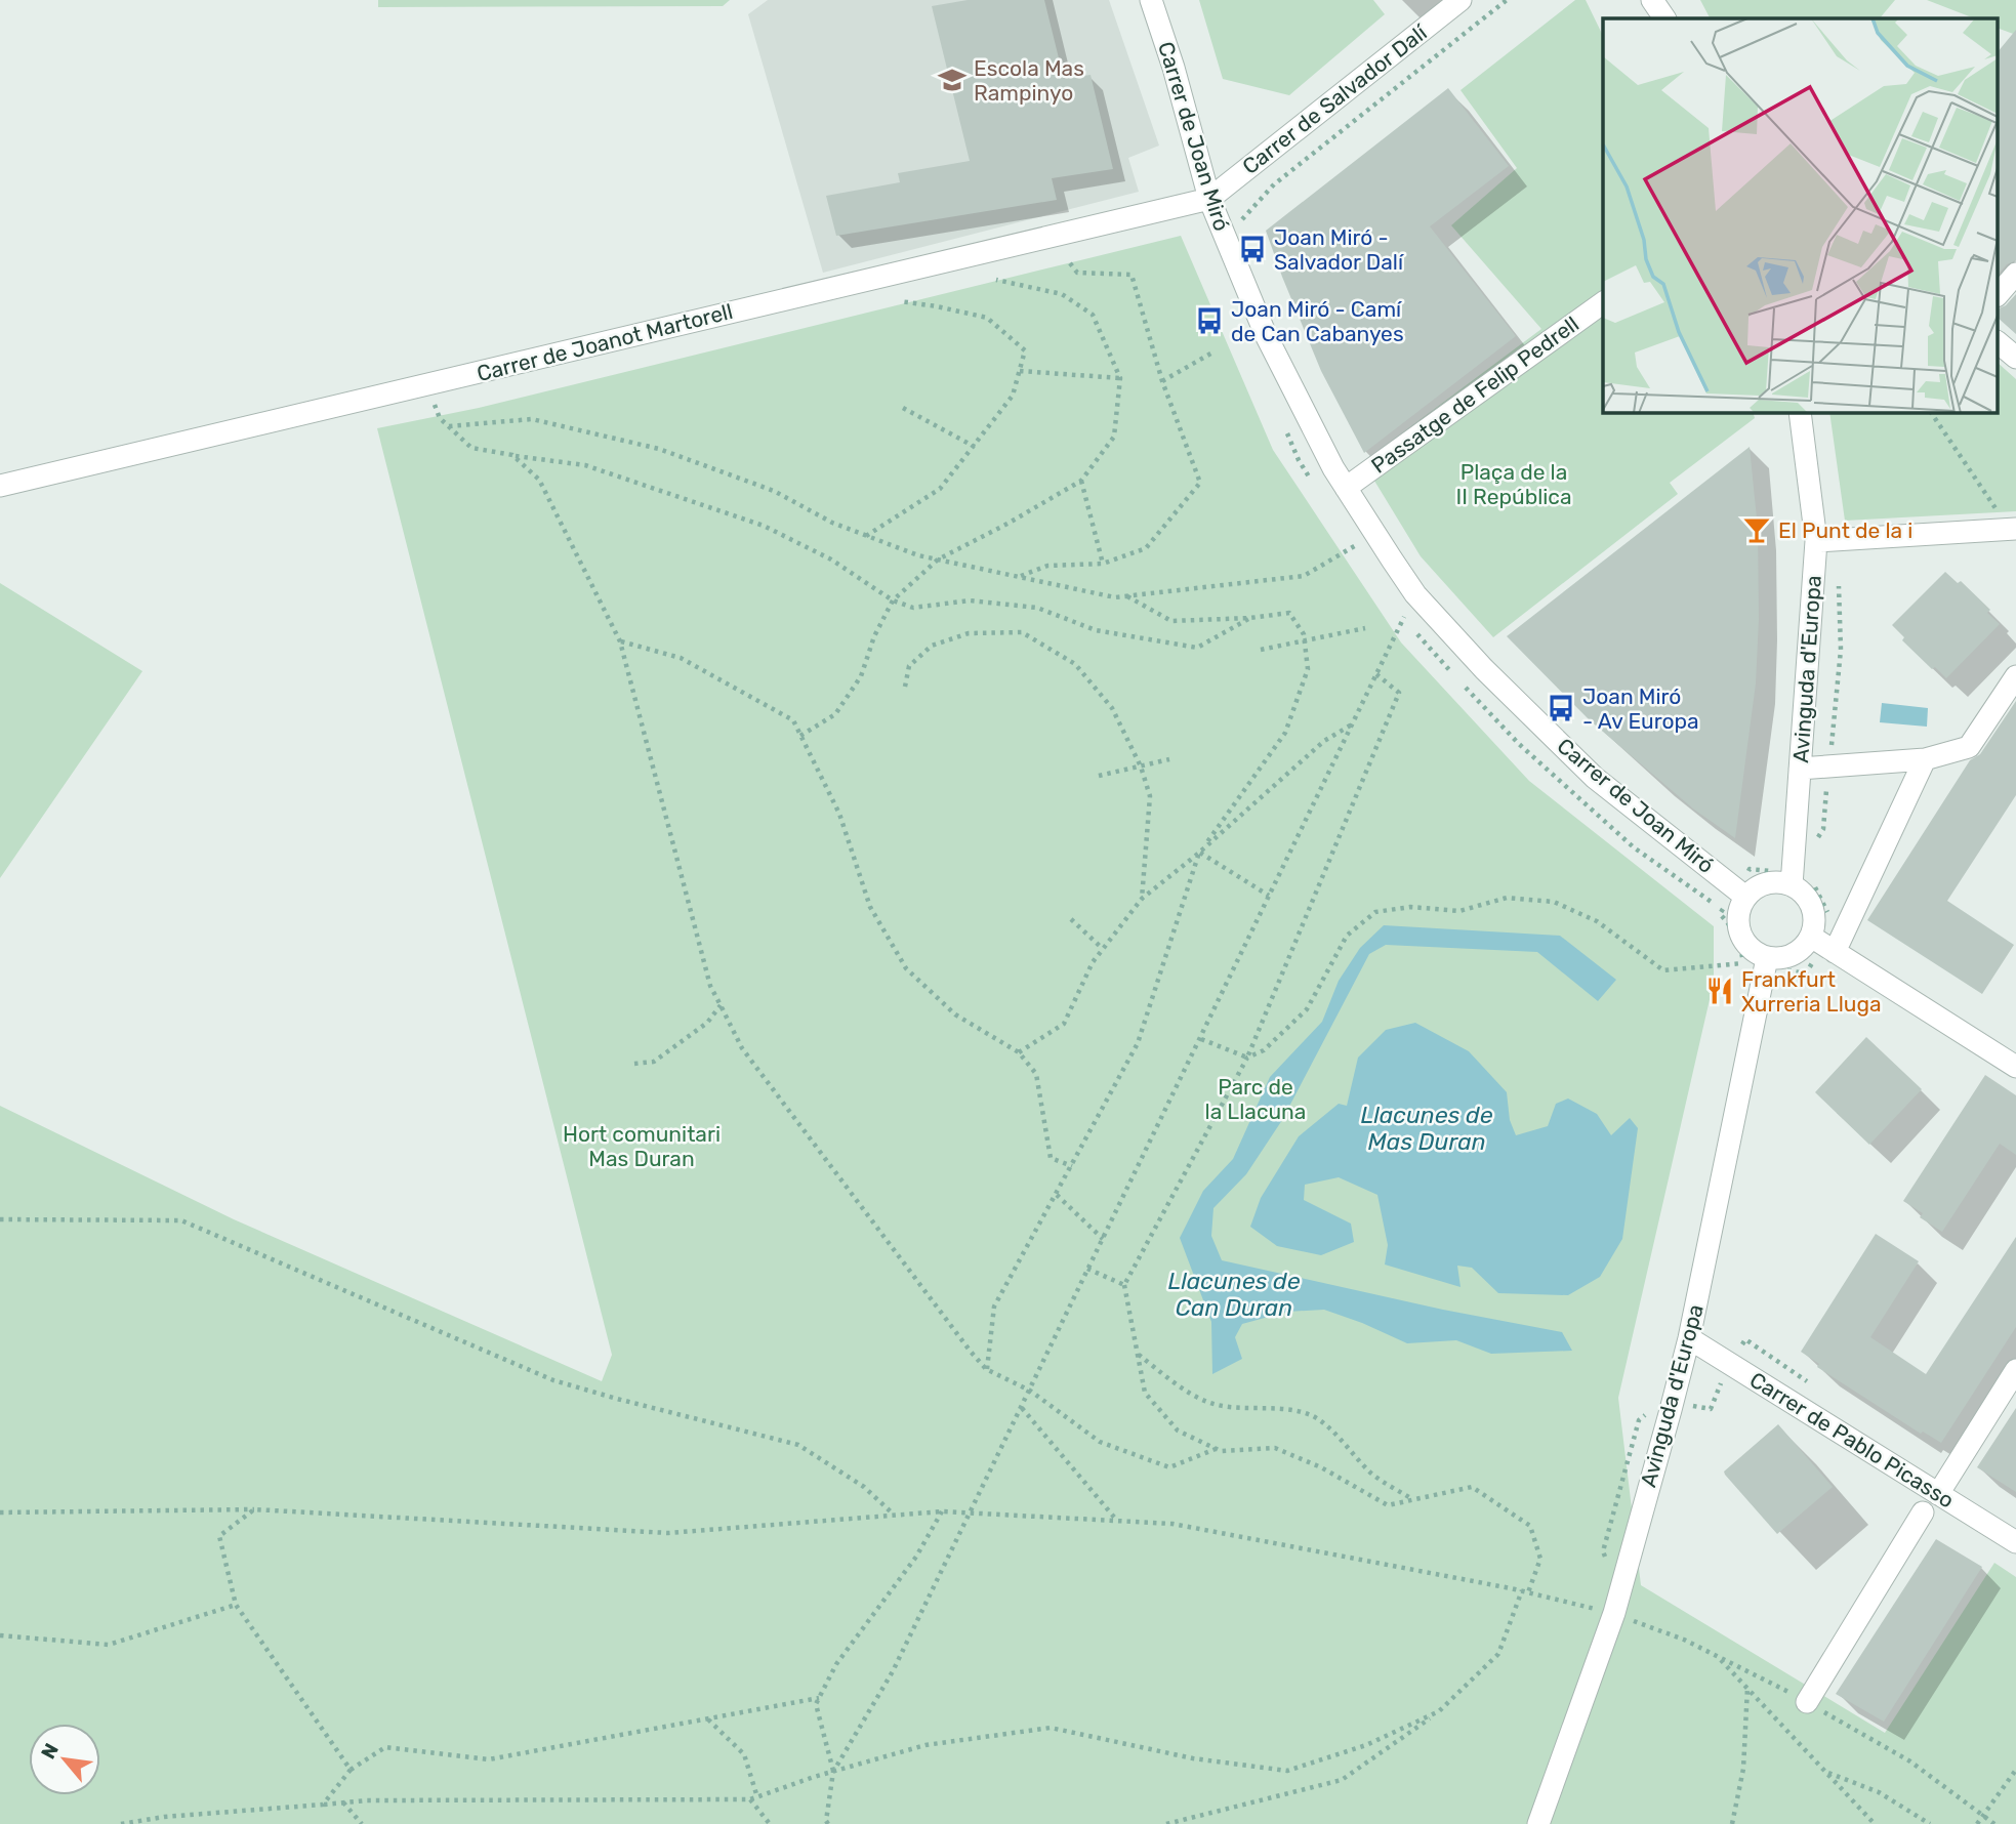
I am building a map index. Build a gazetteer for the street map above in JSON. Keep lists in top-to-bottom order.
{
  "streets": {
    "street": [
      "Carrer de Salvador Dalí",
      "Carrer de Joan Miró",
      "Carrer de Joanot Martorell",
      "Passatge de Felip Pedrell",
      "Avinguda d'Europa",
      "Carrer de Pablo Picasso"
    ]
  },
  "crossings": [
    ["Carrer de Salvador Dalí", "Carrer de Joan Miró"],
    ["Carrer de Salvador Dalí", "Carrer de Joanot Martorell"],
    ["Carrer de Joan Miró", "Carrer de Joanot Martorell"],
    ["Carrer de Joan Miró", "Passatge de Felip Pedrell"],
    ["Avinguda d'Europa", "Carrer de Pablo Picasso"]
  ],
  "water": ["Llacunes de Mas Duran", "Llacunes de Can Duran"],
  "parks": ["Plaça de la II República", "Parc de la Llacuna", "Hort comunitari Mas Duran"],
  "places": {
    "school or university": ["Escola Mas Rampinyo"],
    "bus stop": ["Joan Miró - Salvador Dalí", "Joan Miró - Camí de Can Cabanyes", "Joan Miró - Av Europa"],
    "bar": ["El Punt de la i"],
    "restaurant": ["Frankfurt Xurreria Lluga"]
  },
  "north": "top left"
}
